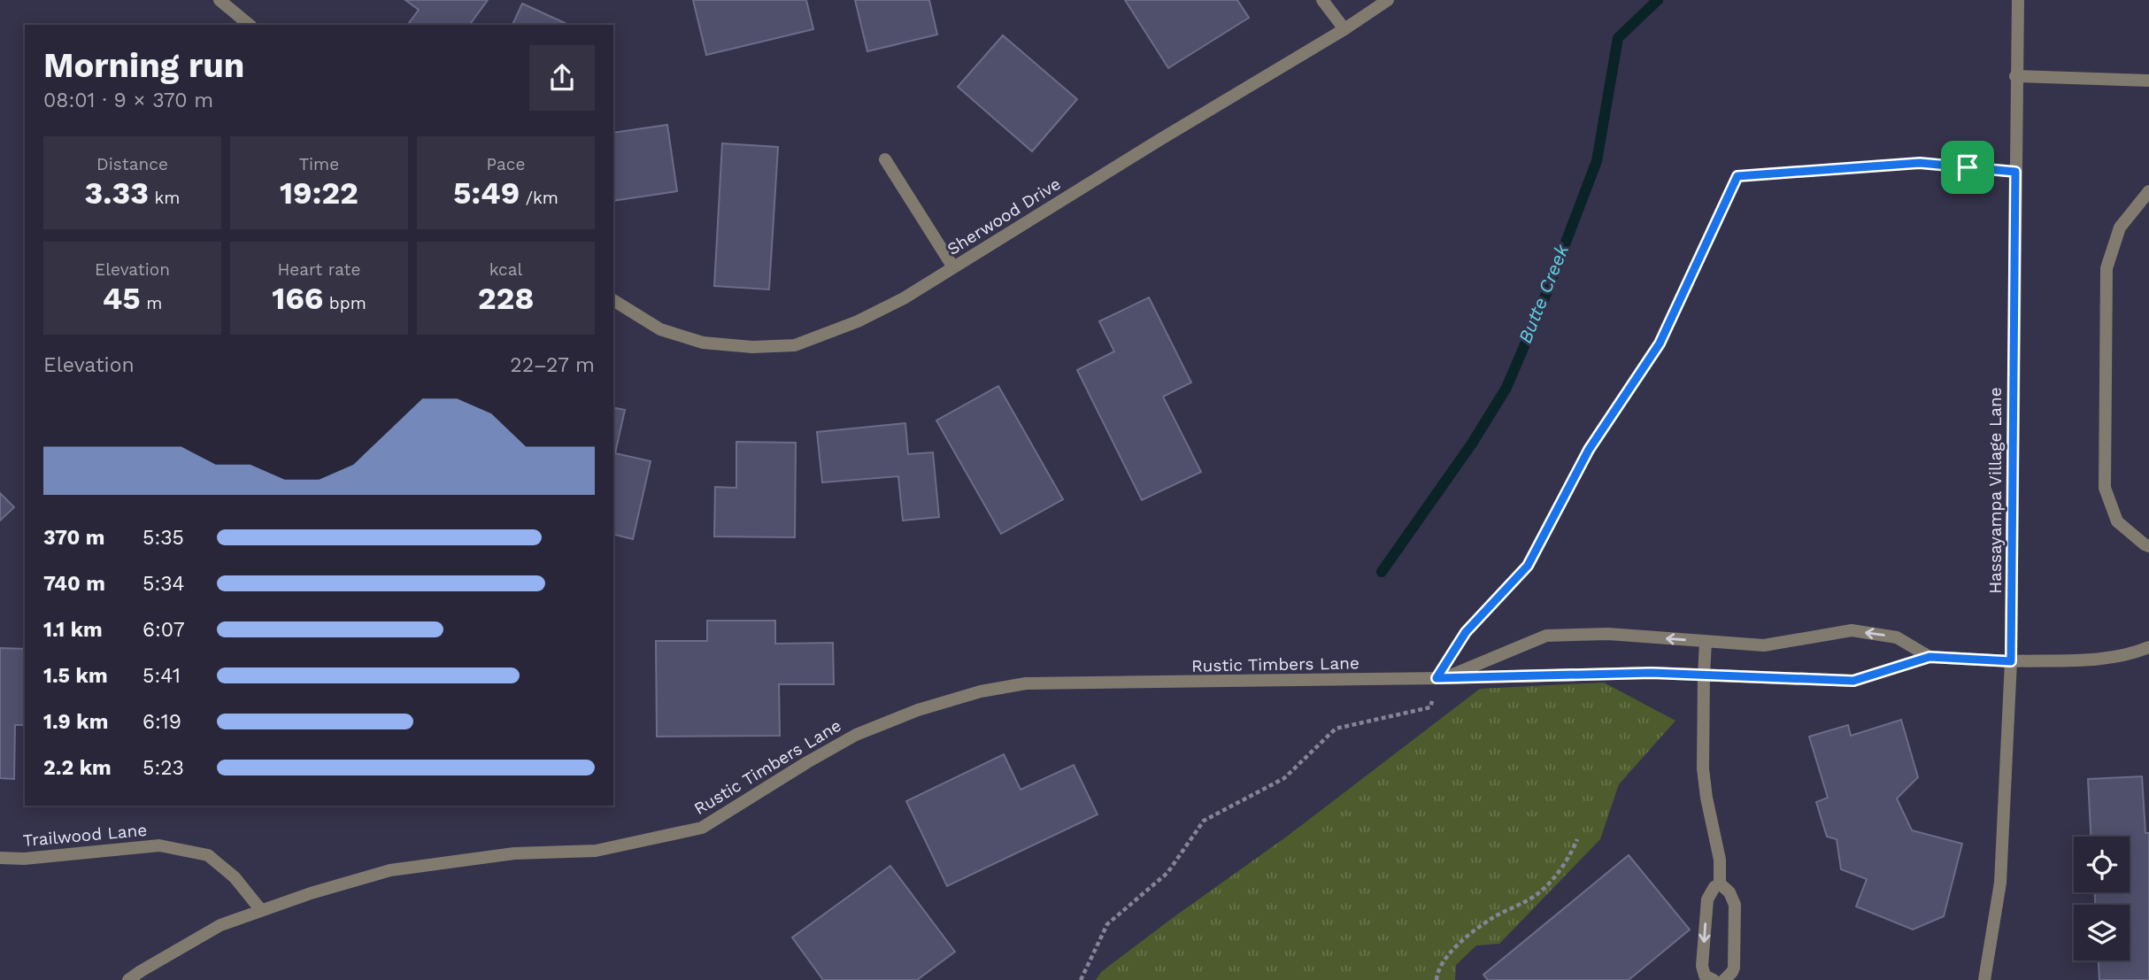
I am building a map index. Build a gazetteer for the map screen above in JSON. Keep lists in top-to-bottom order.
{
  "streets": {
    "street": [
      "Sherwood Drive",
      "Hassayampa Village Lane",
      "Rustic Timbers Lane",
      "Trailwood Lane"
    ]
  },
  "crossings": [
    ["Hassayampa Village Lane", "Rustic Timbers Lane"],
    ["Rustic Timbers Lane", "Trailwood Lane"]
  ],
  "water": ["Butte Creek"],
  "page": {
    "heading": ["Morning run", "08:01 · 9 × 370 m"],
    "stats": [
      ["Distance", "3.33 km"],
      ["Time", "19:22"],
      ["Pace", "5:49 /km"],
      ["Elevation", "45 m"],
      ["Heart rate", "166 bpm"],
      ["kcal", "228"]
    ],
    "chart": ["Elevation", "22–27 m"],
    "list": [
      {
        "name": "370 m",
        "note": "5:35"
      },
      {
        "name": "740 m",
        "note": "5:34"
      },
      {
        "name": "1.1 km",
        "note": "6:07"
      },
      {
        "name": "1.5 km",
        "note": "5:41"
      },
      {
        "name": "1.9 km",
        "note": "6:19"
      },
      {
        "name": "2.2 km",
        "note": "5:23"
      }
    ]
  }
}
